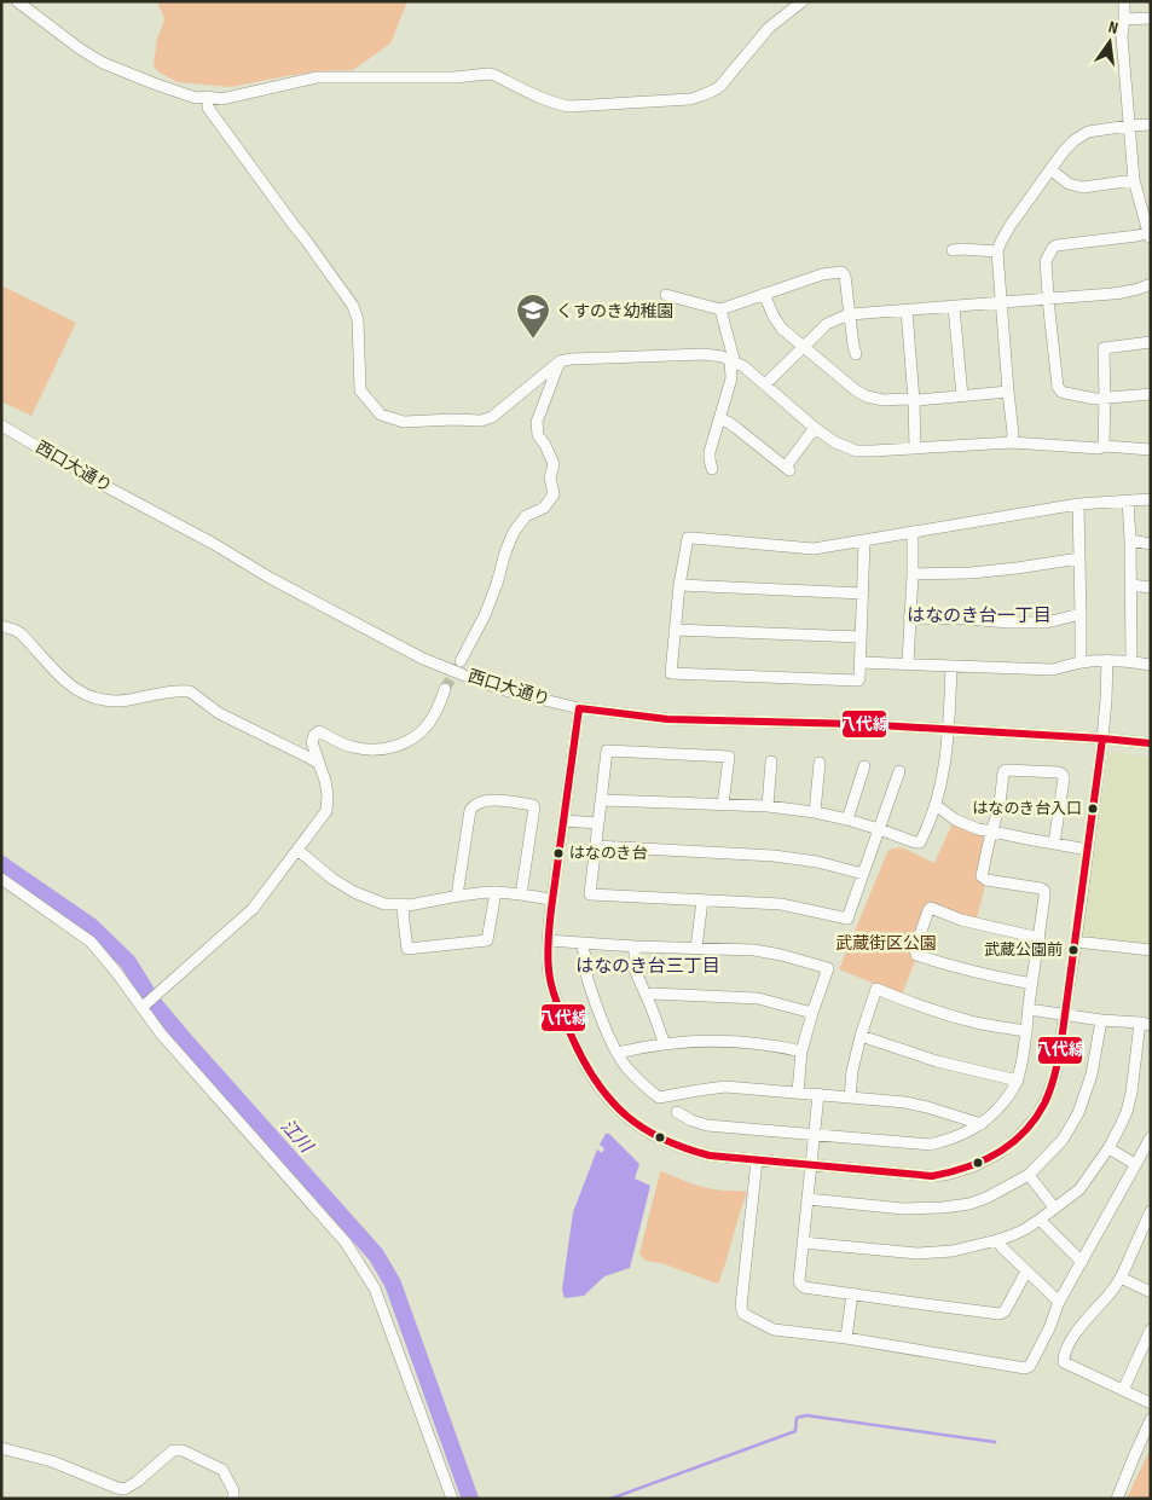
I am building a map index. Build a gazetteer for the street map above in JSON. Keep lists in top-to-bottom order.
{
  "streets": {
    "street": ["西口大通り"]
  },
  "districts": ["はなのき台一丁目", "はなのき台三丁目"],
  "water": ["江川"],
  "parks": ["武蔵街区公園"],
  "places": {
    "school or university": ["くすのき幼稚園"],
    "other": ["はなのき台入口", "はなのき台", "武蔵公園前"]
  },
  "lines": ["transit line 八代線"],
  "north": "top"
}
